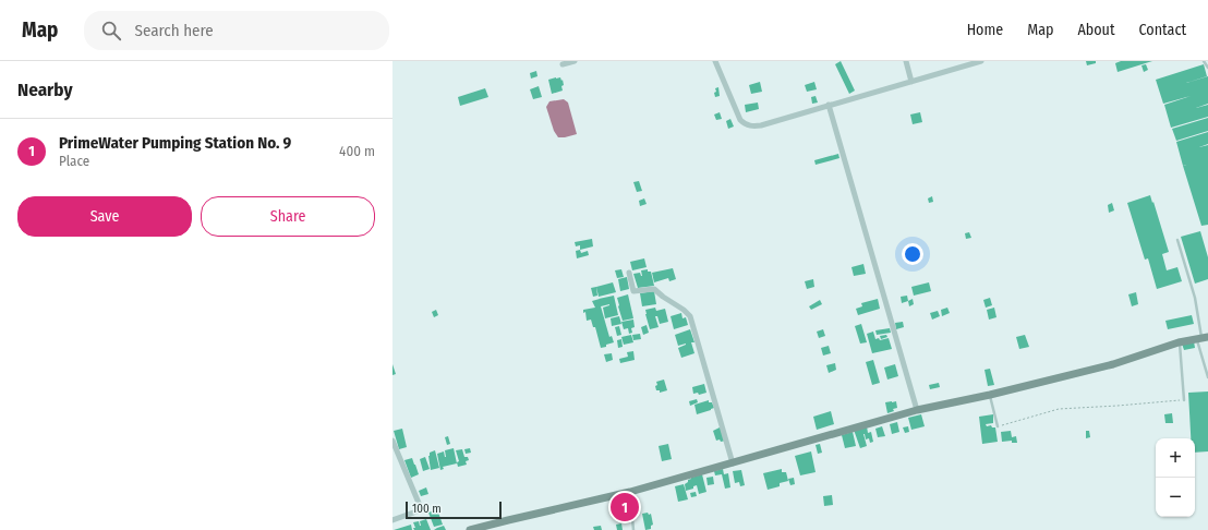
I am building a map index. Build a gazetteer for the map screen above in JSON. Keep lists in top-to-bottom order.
{
  "scale_bar": "100 m",
  "page": {
    "header": "Map",
    "search": "Search here",
    "nav": [
      "Home",
      "Map",
      "About",
      "Contact"
    ],
    "heading": "Nearby",
    "list": [
      {
        "mark": "1",
        "name": "PrimeWater Pumping Station No. 9",
        "note": "Place",
        "value": "400 m"
      }
    ],
    "buttons": ["Save", "Share"],
    "map_buttons": ["+", "−"],
    "pins": "1",
    "scale": "100 m"
  }
}
